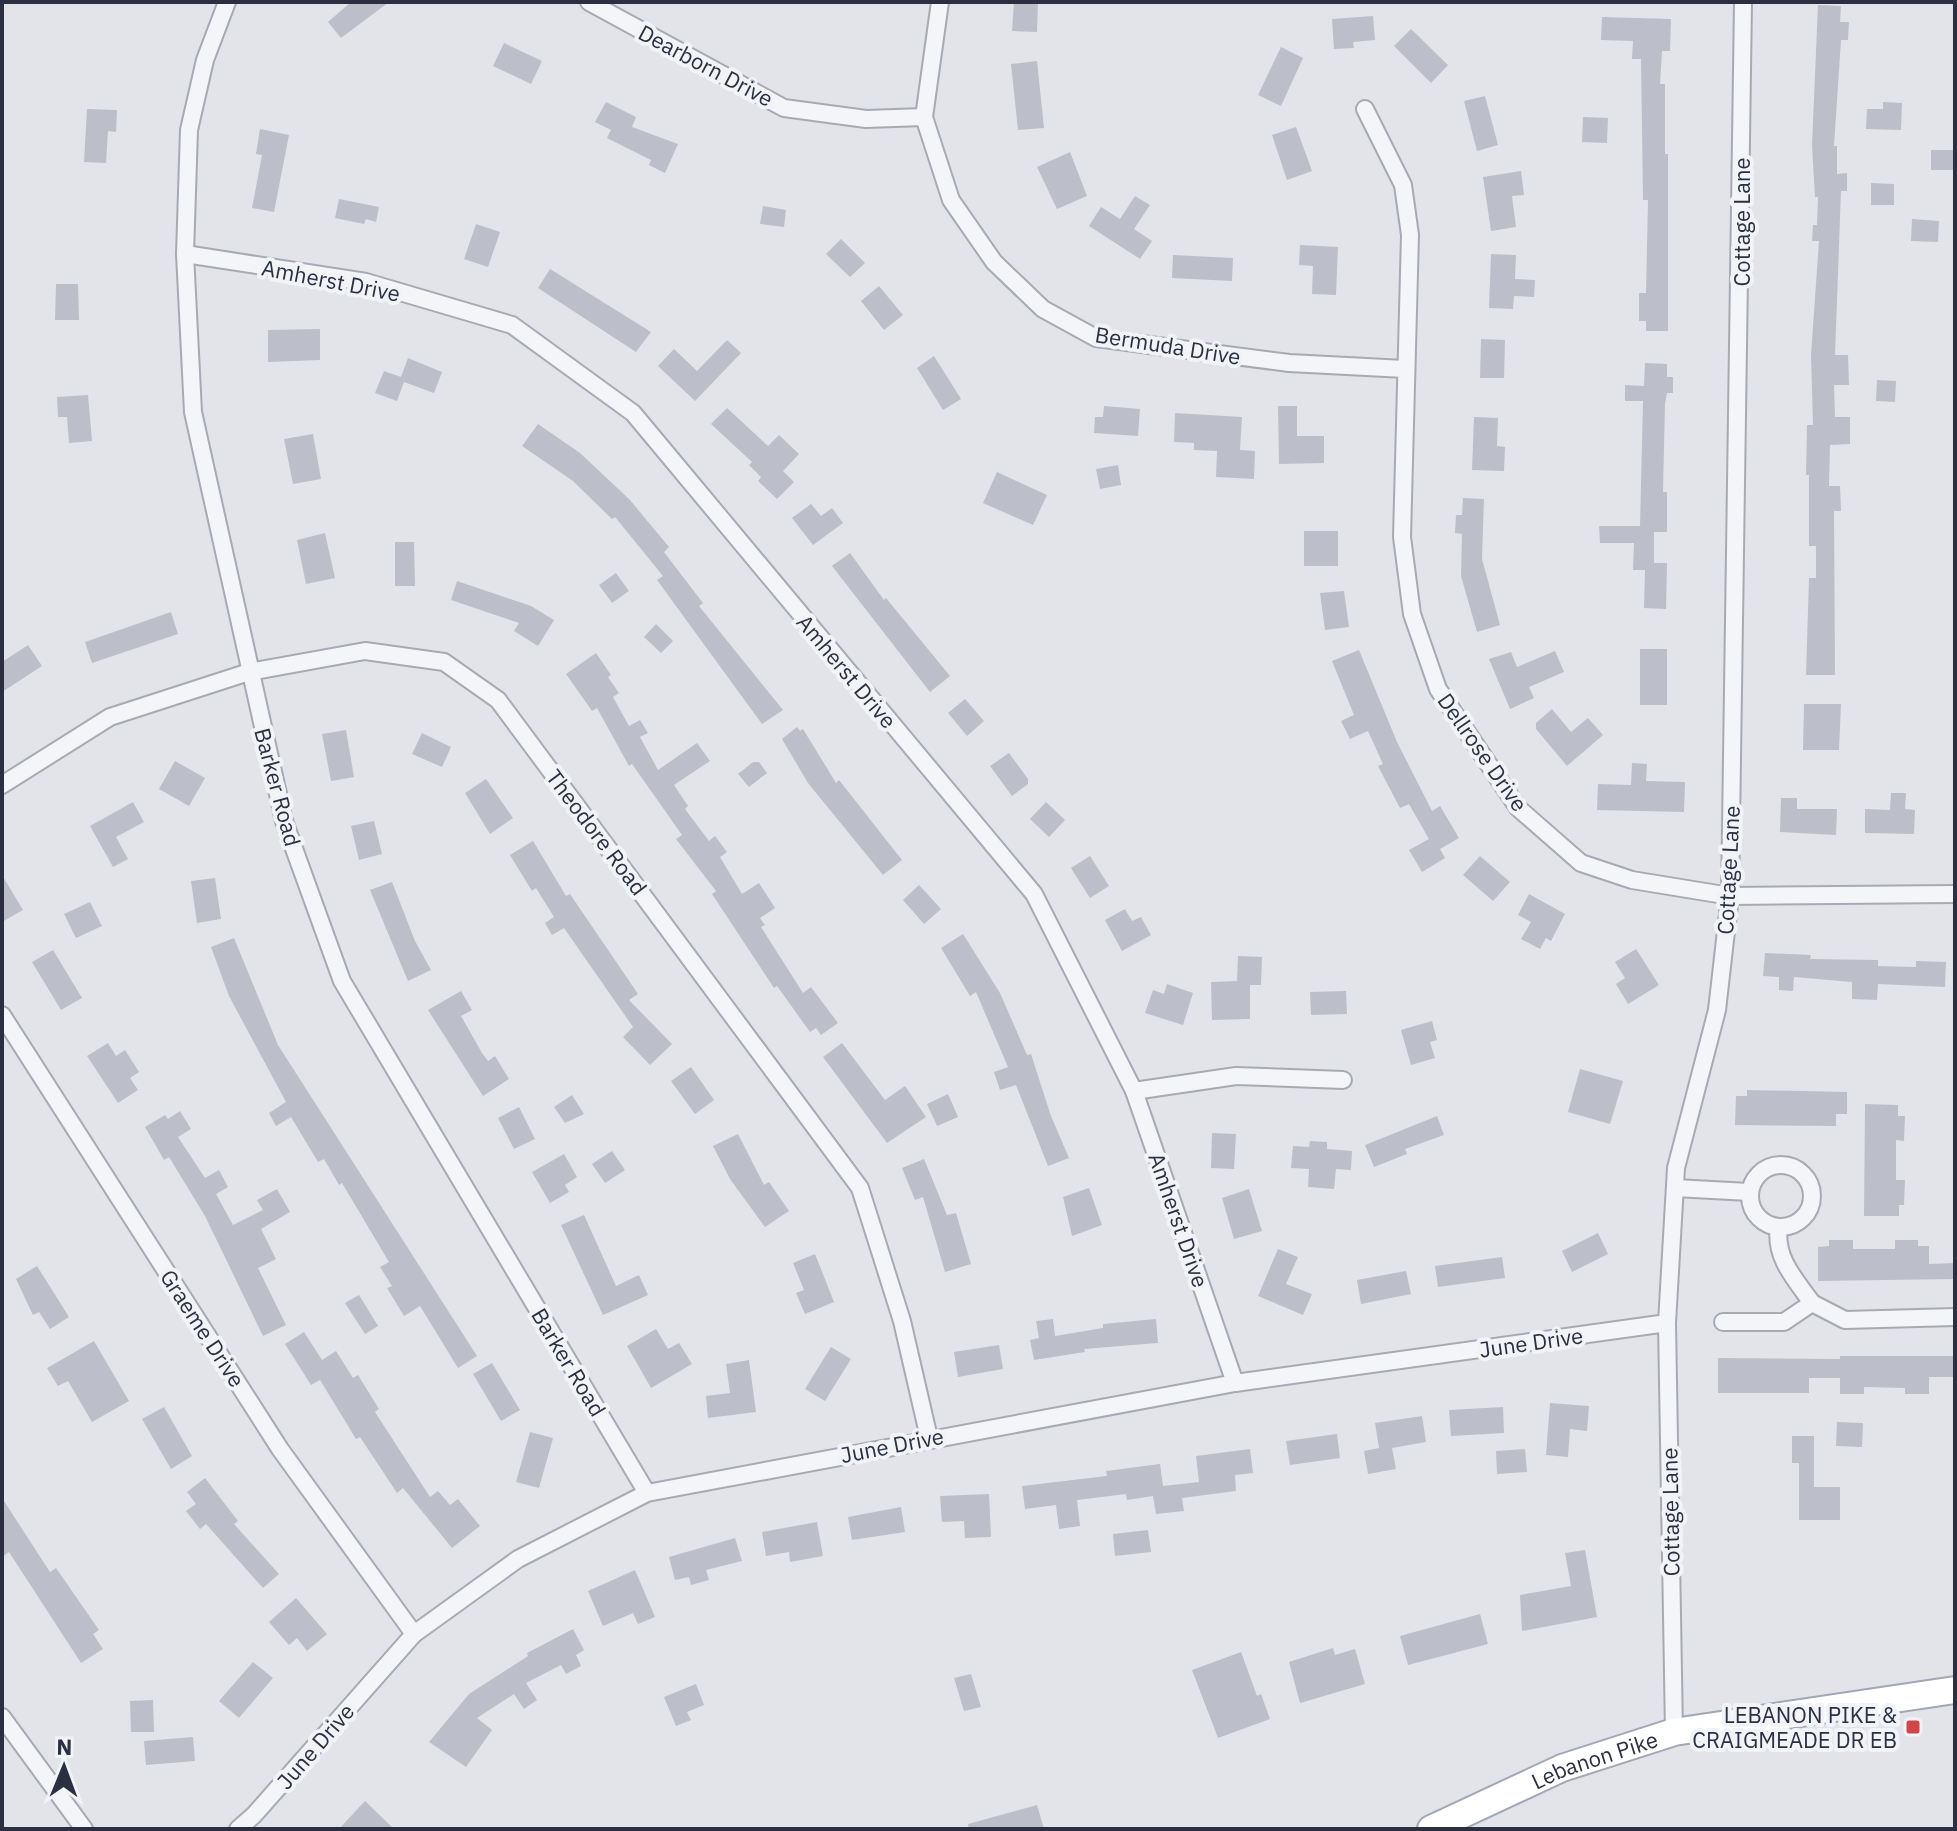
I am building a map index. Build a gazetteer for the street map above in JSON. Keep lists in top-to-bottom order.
{
  "streets": {
    "main road": ["Lebanon Pike"],
    "street": [
      "Dearborn Drive",
      "Cottage Lane",
      "Amherst Drive",
      "Bermuda Drive",
      "Dellrose Drive",
      "Barker Road",
      "Theodore Road",
      "Graeme Drive",
      "June Drive"
    ]
  },
  "crossings": [
    ["Dearborn Drive", "Bermuda Drive"],
    ["Cottage Lane", "Dellrose Drive"],
    ["Cottage Lane", "June Drive"],
    ["Cottage Lane", "Lebanon Pike"],
    ["Amherst Drive", "Barker Road"],
    ["Amherst Drive", "June Drive"],
    ["Bermuda Drive", "Dellrose Drive"],
    ["Barker Road", "Theodore Road"],
    ["Barker Road", "June Drive"],
    ["Theodore Road", "June Drive"],
    ["Graeme Drive", "June Drive"]
  ],
  "places": {
    "transit": ["LEBANON PIKE & CRAIGMEADE DR EB"]
  },
  "north": "top"
}
